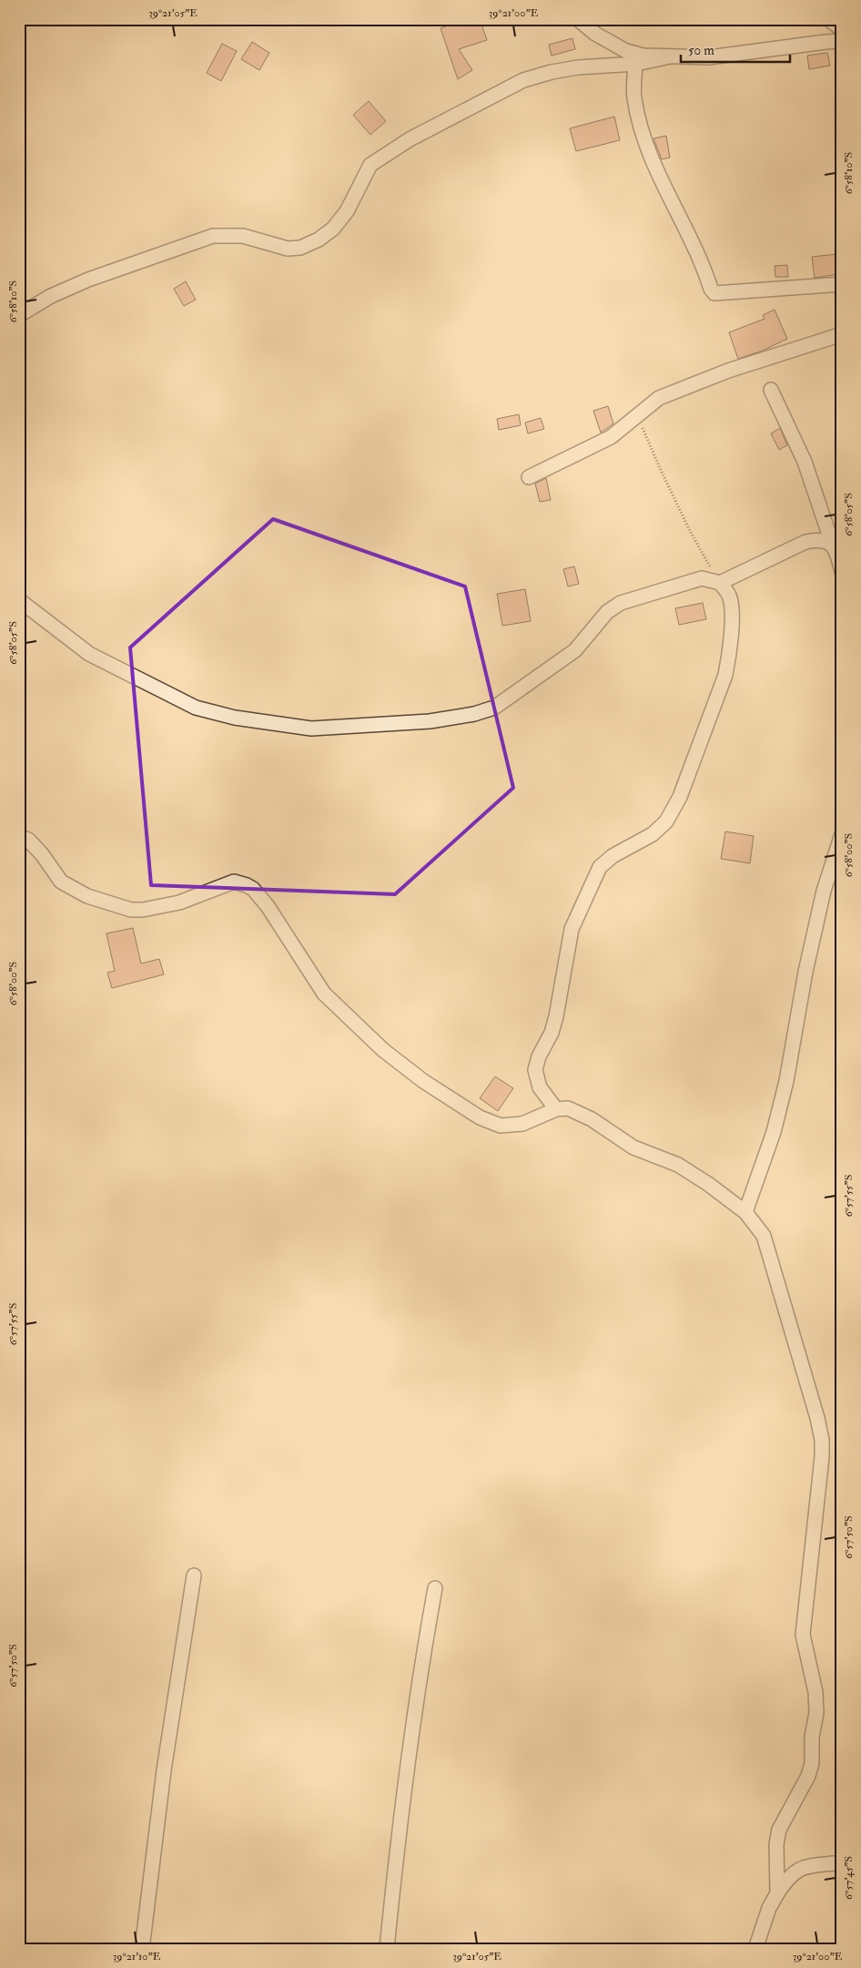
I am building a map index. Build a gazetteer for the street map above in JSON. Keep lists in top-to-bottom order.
{
  "scale_bar": "50 m",
  "coordinates": [
    "39°21'05\"E",
    "39°21'00\"E",
    "6°58'10\"S",
    "6°58'05\"S",
    "6°58'00\"S",
    "6°57'55\"S",
    "6°57'50\"S",
    "6°57'45\"S",
    "39°21'10\"E"
  ]
}
